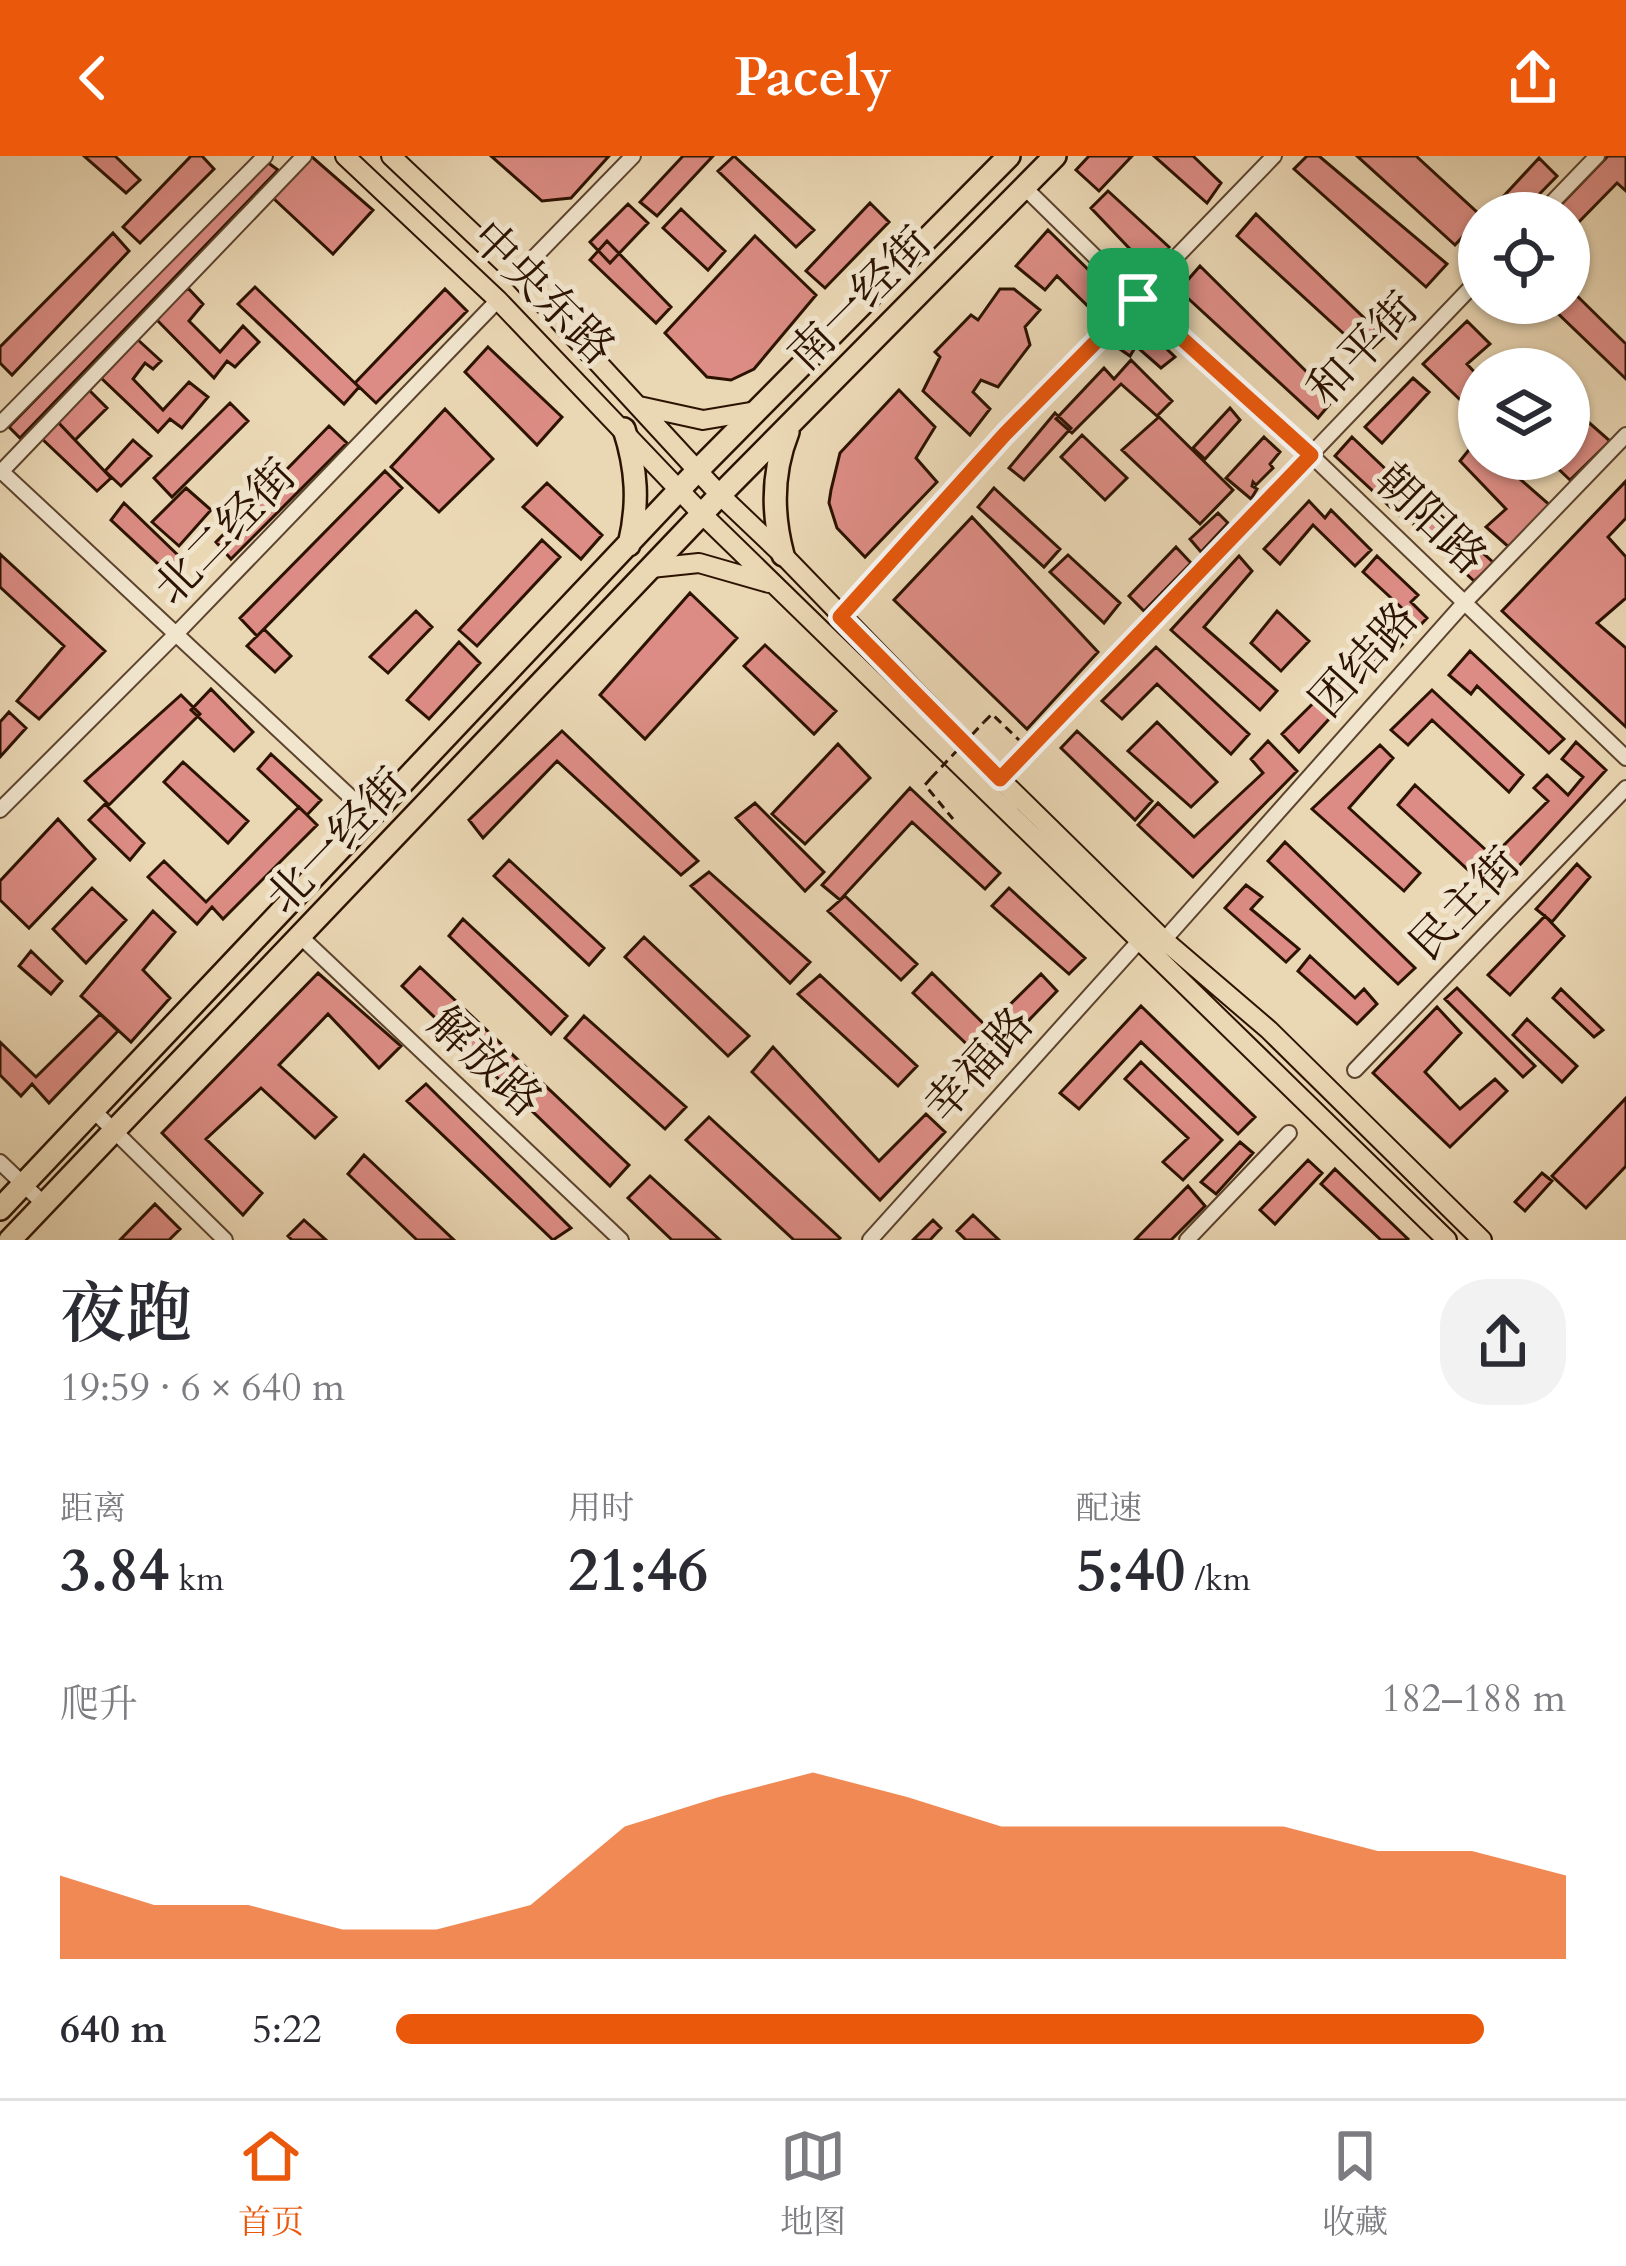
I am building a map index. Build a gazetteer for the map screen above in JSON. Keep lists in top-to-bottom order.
{
  "streets": {
    "highway": ["南一经街", "北一经街"],
    "main road": ["中央东路"],
    "street": [
      "和平街",
      "朝阳路",
      "北二经街",
      "团结路",
      "民主街",
      "解放路",
      "幸福路"
    ]
  },
  "crossings": [
    ["中央东路", "南一经街"],
    ["中央东路", "和平街"],
    ["中央东路", "北二经街"],
    ["中央东路", "团结路"],
    ["中央东路", "北一经街"],
    ["中央东路", "幸福路"],
    ["南一经街", "朝阳路"],
    ["南一经街", "北一经街"],
    ["和平街", "朝阳路"],
    ["朝阳路", "团结路"],
    ["北一经街", "解放路"]
  ],
  "page": {
    "header": "Pacely",
    "heading": ["夜跑", "19:59 · 6 × 640 m"],
    "stats": [
      ["距离", "3.84 km"],
      ["用时", "21:46"],
      ["配速", "5:40 /km"]
    ],
    "chart": ["爬升", "182–188 m"],
    "list": [
      {
        "name": "640 m",
        "note": "5:22"
      }
    ],
    "tabs": ["首页", "地图", "收藏"]
  }
}
